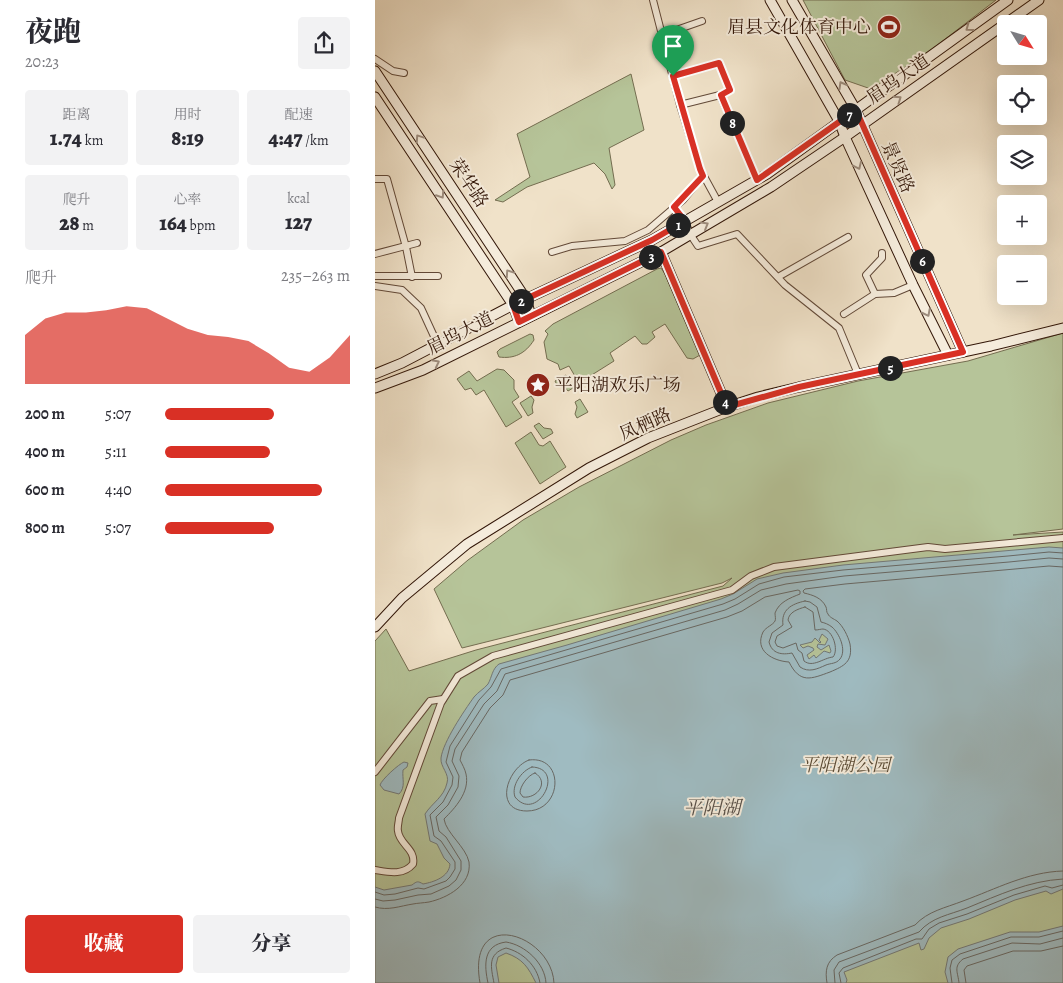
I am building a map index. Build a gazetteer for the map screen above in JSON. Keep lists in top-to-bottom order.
{
  "streets": {
    "main road": [
      "眉坞大道",
      "景贤路",
      "荣华路",
      "凤栖路"
    ]
  },
  "crossings": [
    ["眉坞大道", "景贤路"],
    ["眉坞大道", "荣华路"],
    ["景贤路", "凤栖路"]
  ],
  "water": ["平阳湖"],
  "parks": ["平阳湖公园"],
  "places": {
    "sports": ["眉县文化体育中心"],
    "place": ["平阳湖欢乐广场"]
  },
  "north": "bottom right",
  "page": {
    "heading": ["夜跑", "20:23"],
    "map_buttons": ["+", "−"],
    "stats": [
      ["距离", "1.74 km"],
      ["用时", "8:19"],
      ["配速", "4:47 /km"],
      ["爬升", "28 m"],
      ["心率", "164 bpm"],
      ["kcal", "127"]
    ],
    "pins": [
      "7",
      "8",
      "1",
      "3",
      "6",
      "2",
      "5",
      "4"
    ],
    "chart": ["爬升", "235–263 m"],
    "list": [
      {
        "name": "200 m",
        "note": "5:07"
      },
      {
        "name": "400 m",
        "note": "5:11"
      },
      {
        "name": "600 m",
        "note": "4:40"
      },
      {
        "name": "800 m",
        "note": "5:07"
      }
    ],
    "buttons": ["收藏", "分享"]
  }
}
